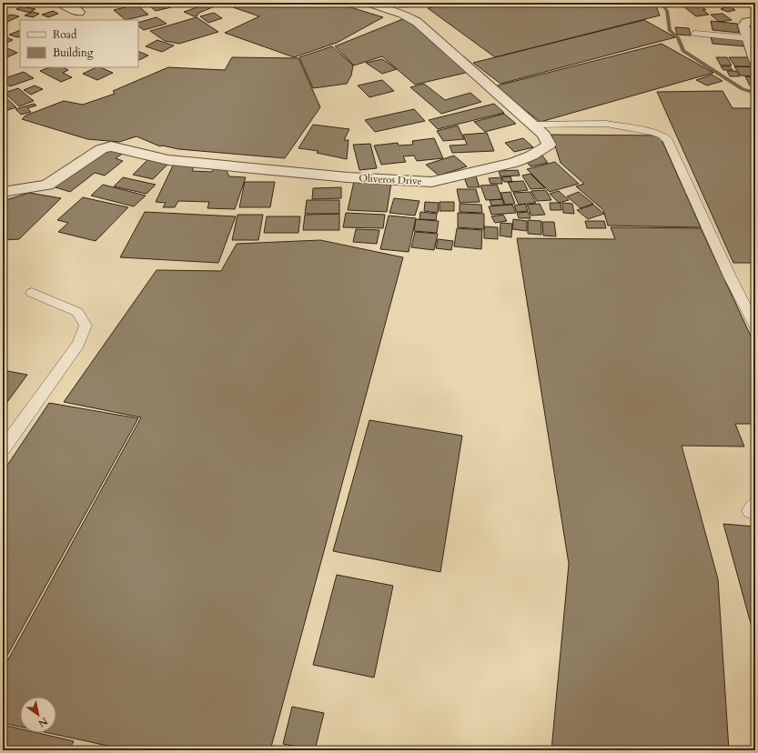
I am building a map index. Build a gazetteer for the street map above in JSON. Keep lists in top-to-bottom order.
{
  "streets": {
    "street": ["Oliveros Drive"]
  },
  "legend": ["Road", "Building"],
  "north": "bottom right"
}
